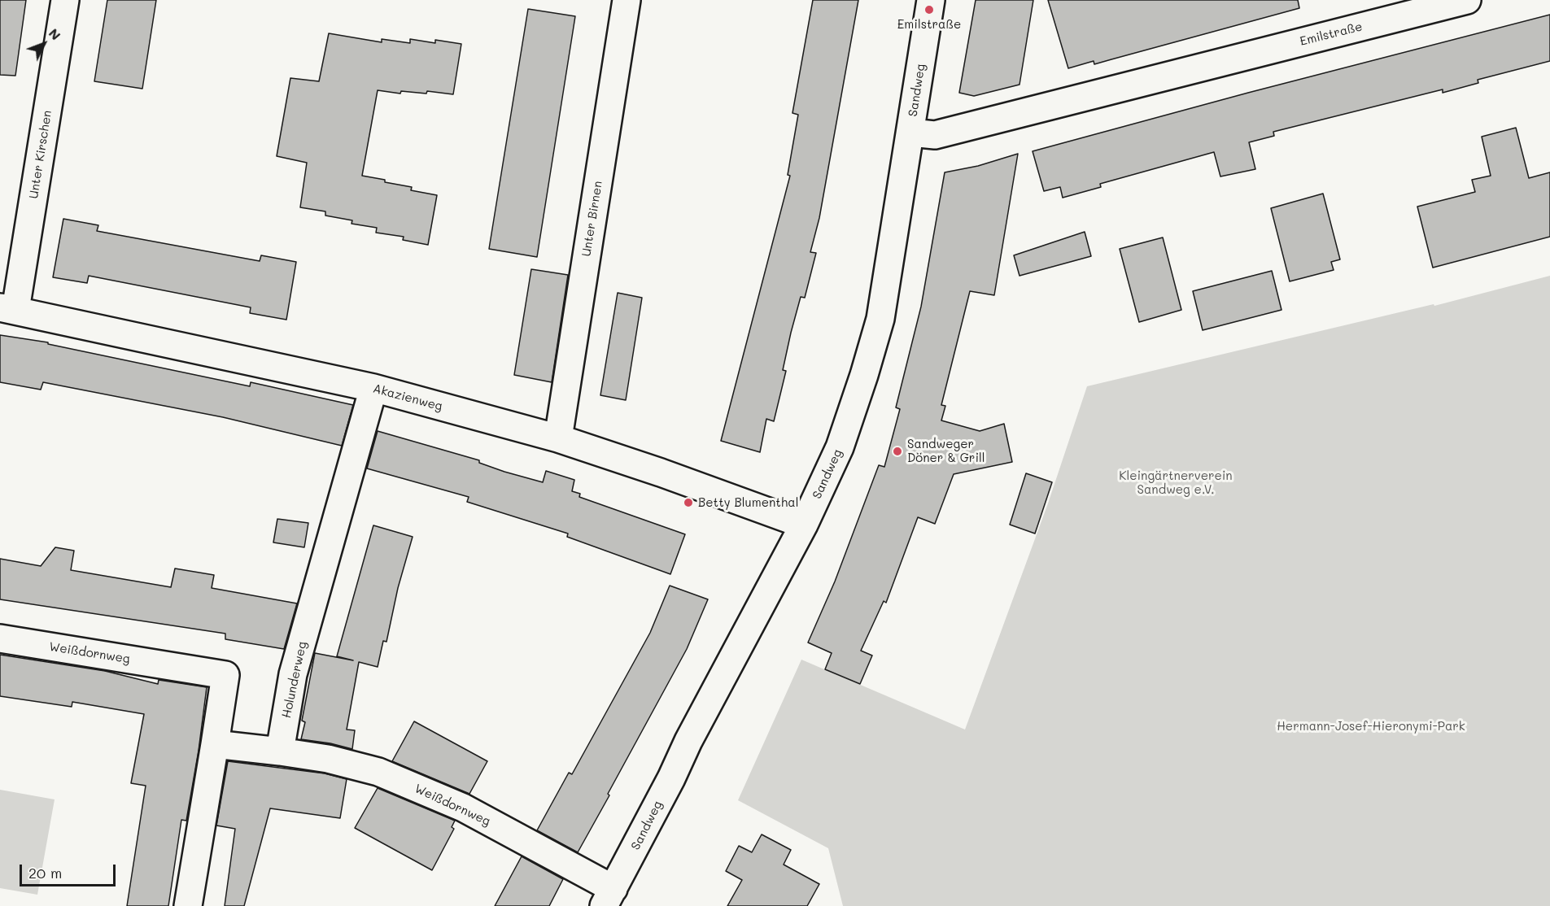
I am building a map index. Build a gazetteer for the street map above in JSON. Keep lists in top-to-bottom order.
{
  "streets": {
    "street": [
      "Emilstraße",
      "Sandweg",
      "Unter Kirschen",
      "Unter Birnen",
      "Akazienweg",
      "Weißdornweg",
      "Holunderweg"
    ]
  },
  "crossings": [
    ["Emilstraße", "Sandweg"],
    ["Sandweg", "Akazienweg"],
    ["Sandweg", "Weißdornweg"],
    ["Unter Kirschen", "Akazienweg"],
    ["Unter Birnen", "Akazienweg"],
    ["Akazienweg", "Holunderweg"],
    ["Weißdornweg", "Holunderweg"]
  ],
  "parks": ["Kleingärtnerverein Sandweg e.V.", "Hermann-Josef-Hieronymi-Park"],
  "places": ["Emilstraße", "Sandweger Döner & Grill", "Betty Blumenthal"],
  "scale_bar": "20 m",
  "north": "top right"
}
